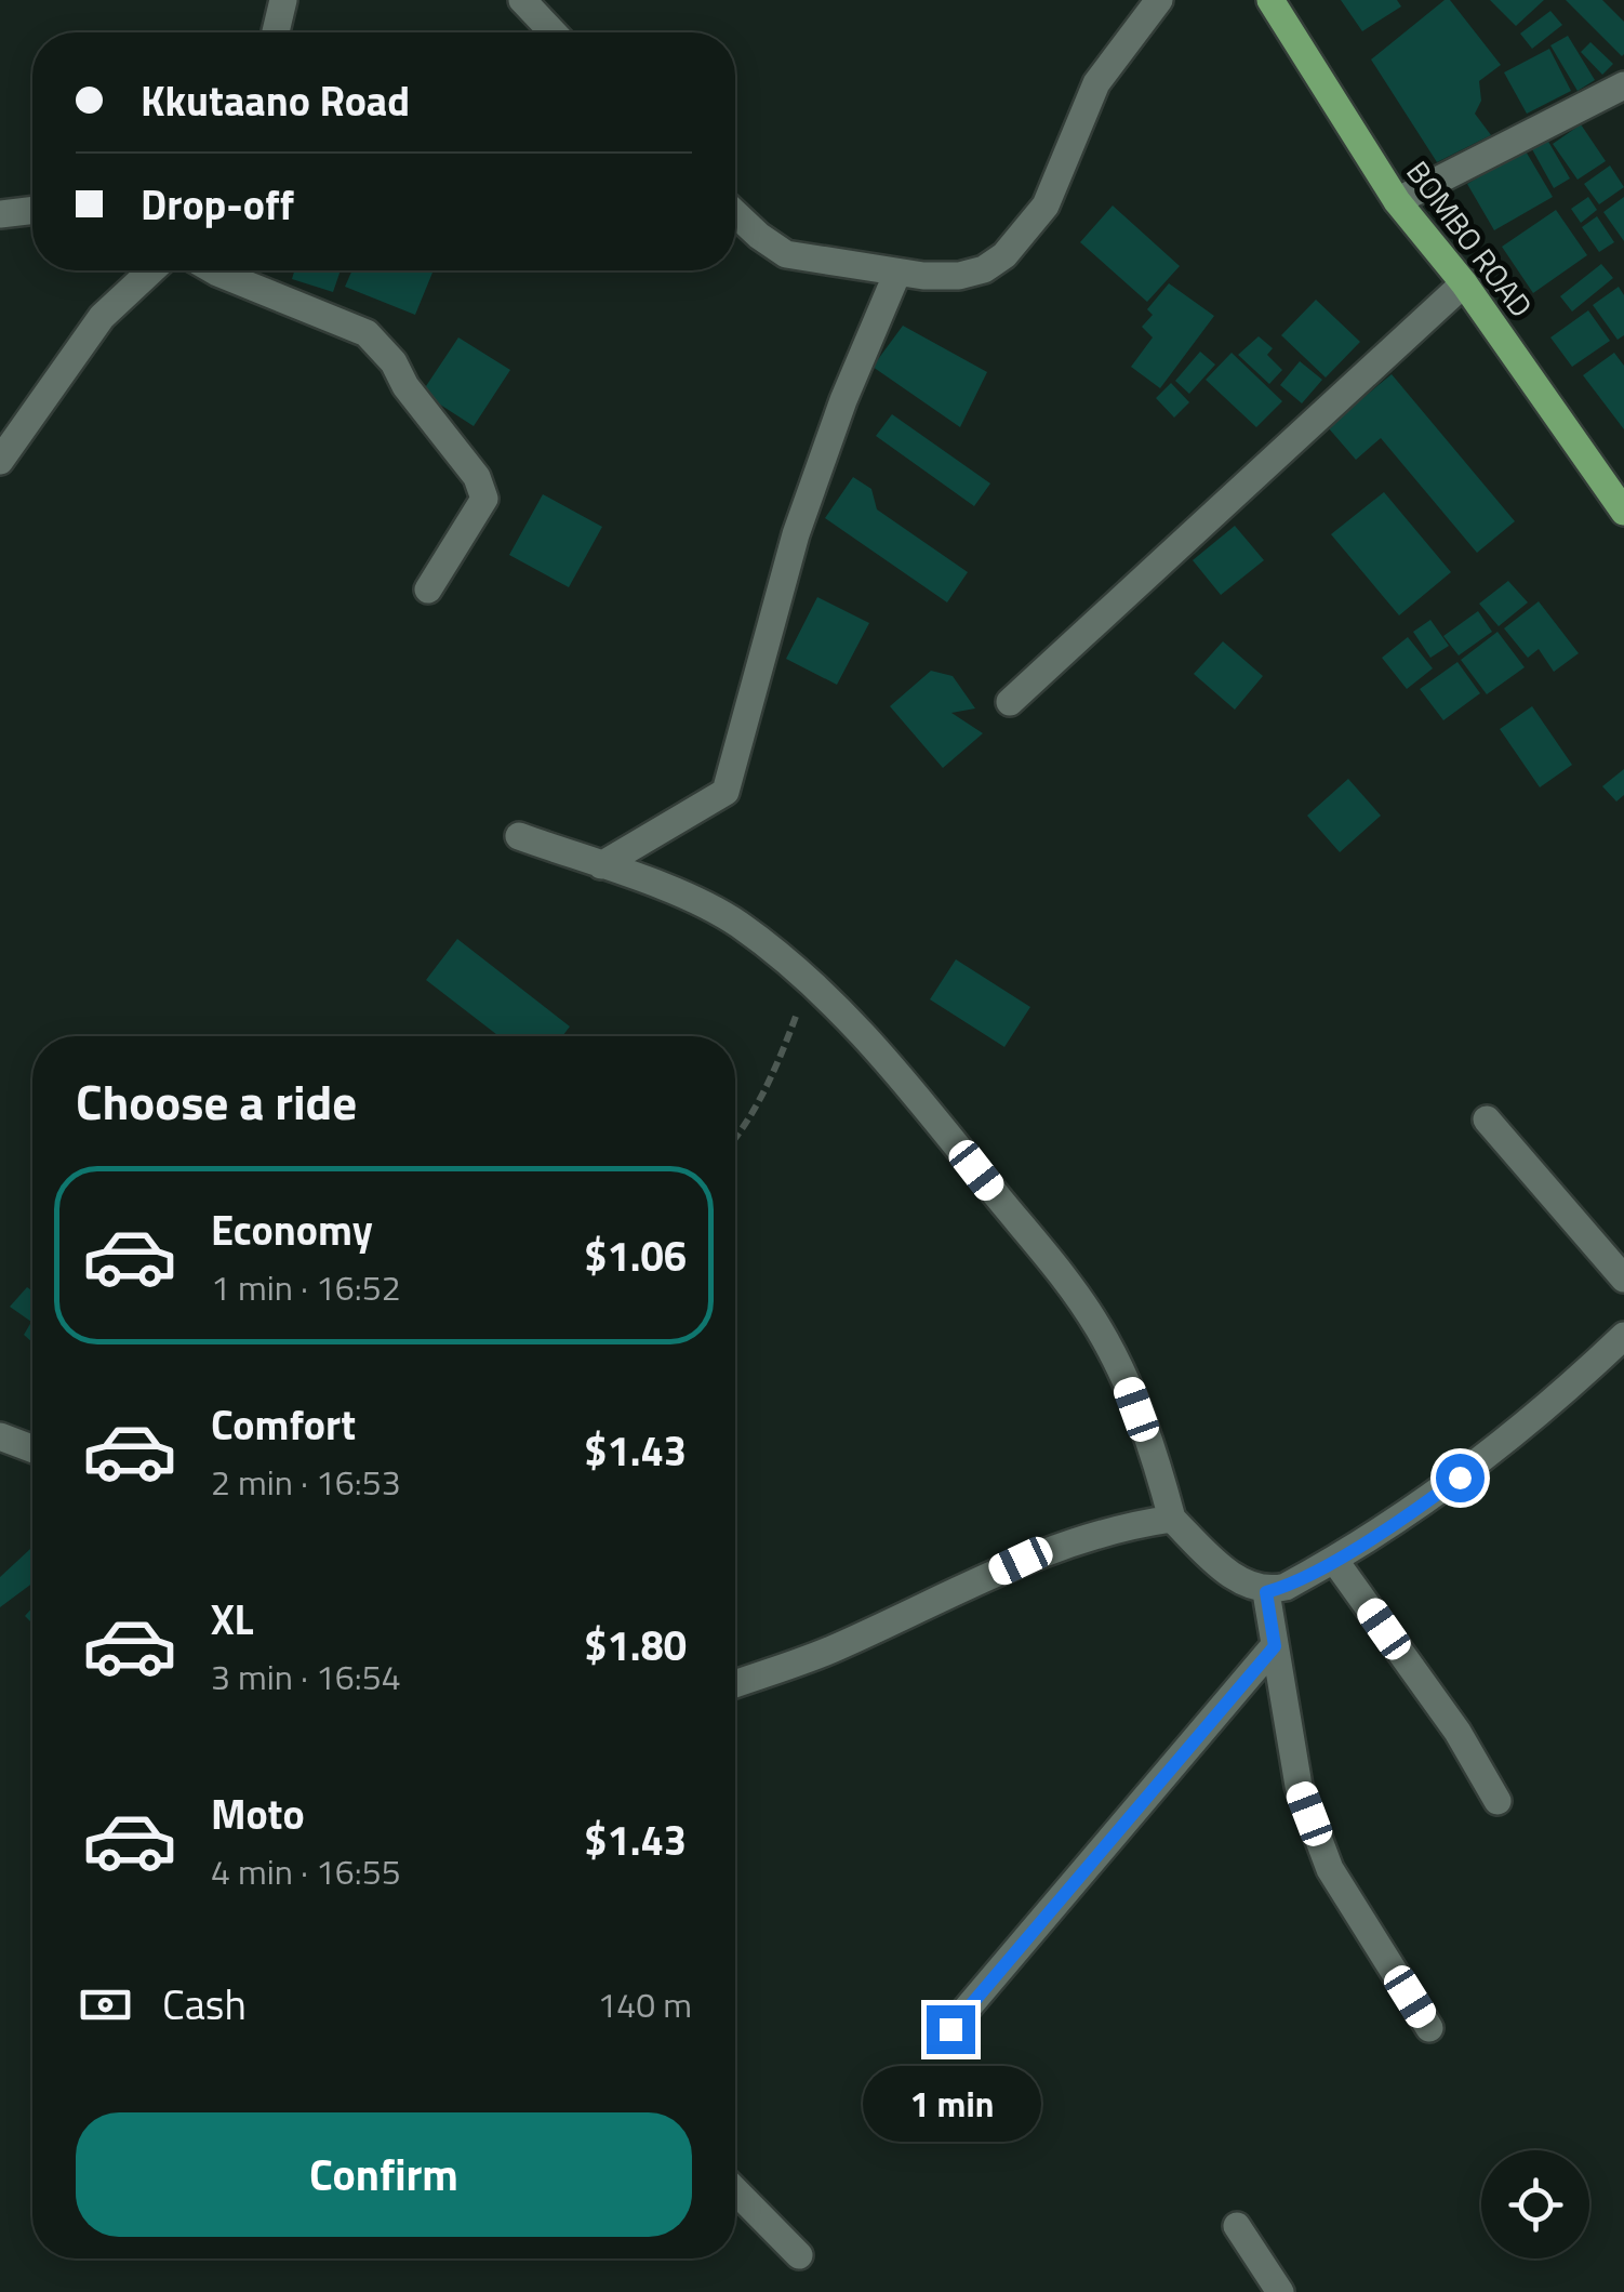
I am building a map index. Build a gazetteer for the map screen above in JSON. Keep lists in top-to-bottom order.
{
  "streets": {
    "main road": ["BOMBO ROAD"]
  },
  "page": {
    "banner": ["Kkutaano Road", "Drop-off"],
    "heading": "Choose a ride",
    "list": [
      {
        "name": "Economy",
        "note": "1 min · 16:52",
        "value": "$1.06"
      },
      {
        "name": "Comfort",
        "note": "2 min · 16:53",
        "value": "$1.43"
      },
      {
        "name": "XL",
        "note": "3 min · 16:54",
        "value": "$1.80"
      },
      {
        "name": "Moto",
        "note": "4 min · 16:55",
        "value": "$1.43"
      }
    ],
    "pay": ["Cash", "140 m"],
    "bubble": "1 min",
    "buttons": "Confirm"
  }
}
